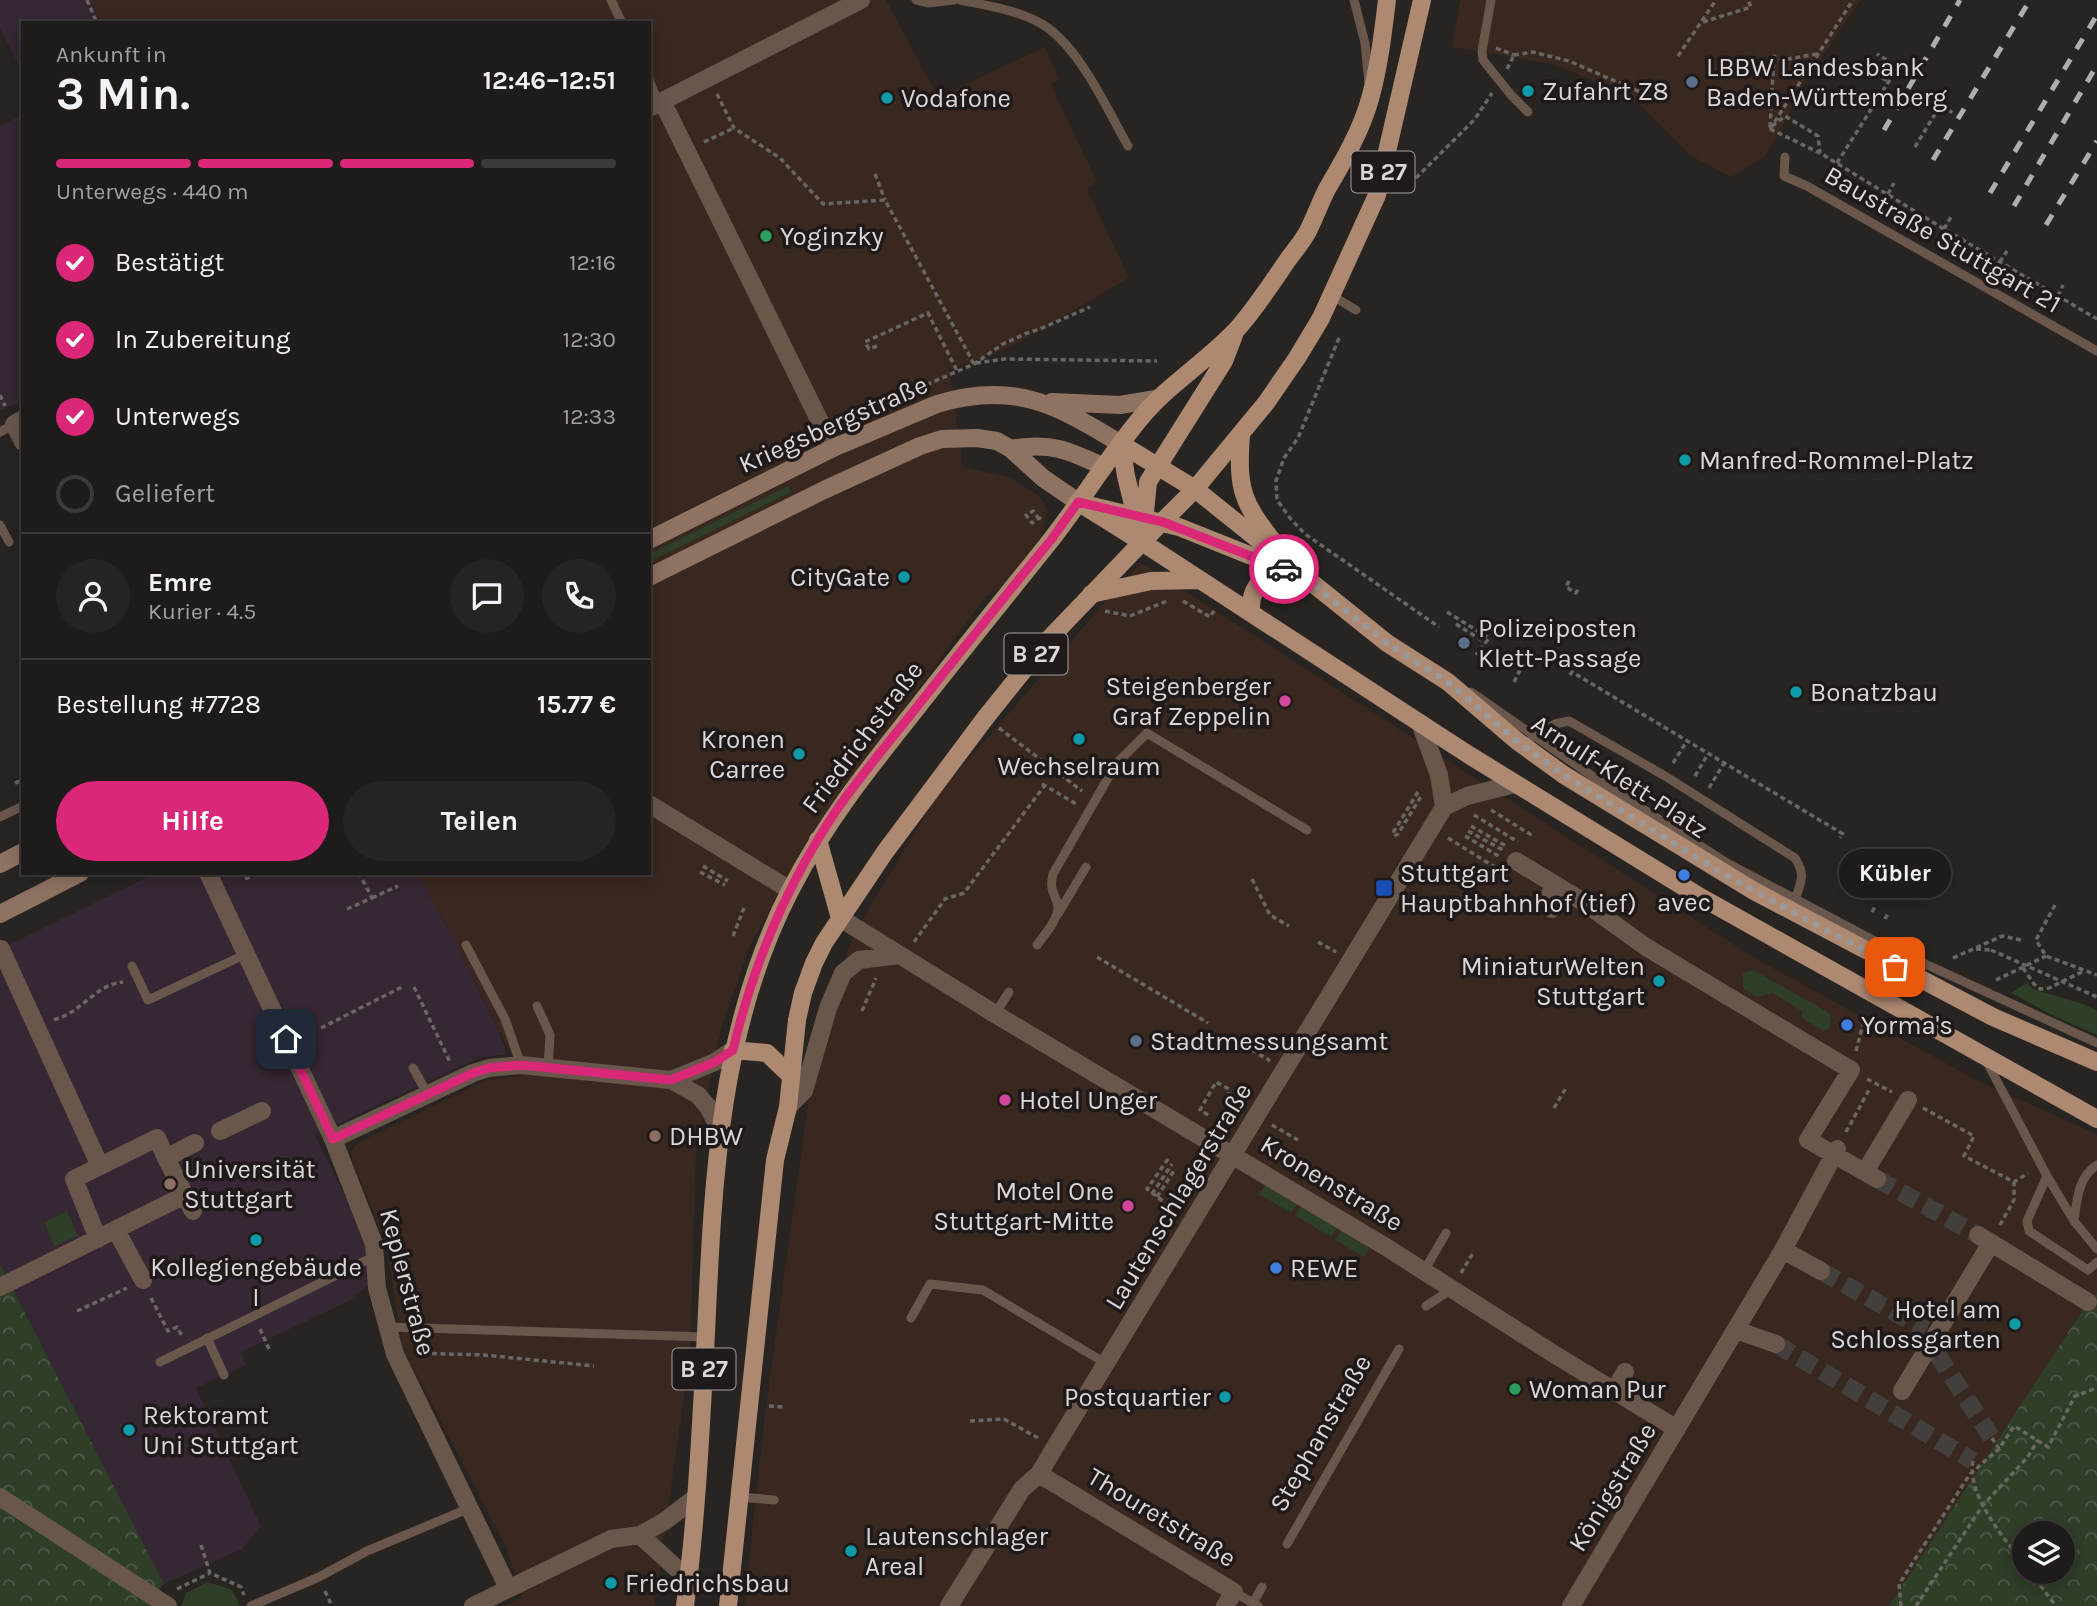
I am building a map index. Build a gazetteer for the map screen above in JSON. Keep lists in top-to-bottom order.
{
  "streets": {
    "main road": [
      "B 27",
      "Kriegsbergstraße",
      "Friedrichstraße",
      "Arnulf-Klett-Platz"
    ],
    "street": [
      "Kronenstraße",
      "Lautenschlagerstraße",
      "Keplerstraße",
      "Königstraße",
      "Thouretstraße"
    ],
    "lane": ["Baustraße Stuttgart 21", "Stephanstraße"]
  },
  "crossings": [
    ["B 27", "Kriegsbergstraße"],
    ["B 27", "Friedrichstraße"],
    ["B 27", "Arnulf-Klett-Platz"],
    ["B 27", "Kronenstraße"],
    ["Kriegsbergstraße", "Friedrichstraße"],
    ["Kriegsbergstraße", "Arnulf-Klett-Platz"],
    ["Friedrichstraße", "Arnulf-Klett-Platz"],
    ["Kronenstraße", "Lautenschlagerstraße"],
    ["Kronenstraße", "Königstraße"],
    ["Lautenschlagerstraße", "Thouretstraße"]
  ],
  "places": {
    "other": [
      "LBBW Landesbank Baden-Württemberg",
      "Zufahrt Z8",
      "Vodafone",
      "Yoginzky",
      "Manfred-Rommel-Platz",
      "CityGate",
      "Polizeiposten Klett-Passage",
      "Bonatzbau",
      "Steigenberger Graf Zeppelin",
      "Wechselraum",
      "Kronen Carree",
      "avec",
      "Kübler",
      "MiniaturWelten Stuttgart",
      "Yorma's",
      "Stadtmessungsamt",
      "Hotel Unger",
      "DHBW",
      "Universität Stuttgart",
      "Motel One Stuttgart-Mitte",
      "Kollegiengebäude I",
      "REWE",
      "Hotel am Schlossgarten",
      "Woman Pur",
      "Postquartier",
      "Rektoramt Uni Stuttgart",
      "Lautenschlager Areal",
      "Friedrichsbau"
    ],
    "transit": ["Stuttgart Hauptbahnhof (tief)"]
  },
  "page": {
    "heading": ["3 Min.", "Ankunft in", "12:46–12:51"],
    "panel": [
      "Emre",
      "Kurier · 4.5",
      "Bestellung #7728",
      "15.77 €"
    ],
    "bar": "Unterwegs · 440 m",
    "list": [
      ["Bestätigt", "12:16"],
      ["In Zubereitung", "12:30"],
      ["Unterwegs", "12:33"],
      "Geliefert"
    ],
    "buttons": ["Hilfe", "Teilen"],
    "bubble": "Kübler"
  }
}
